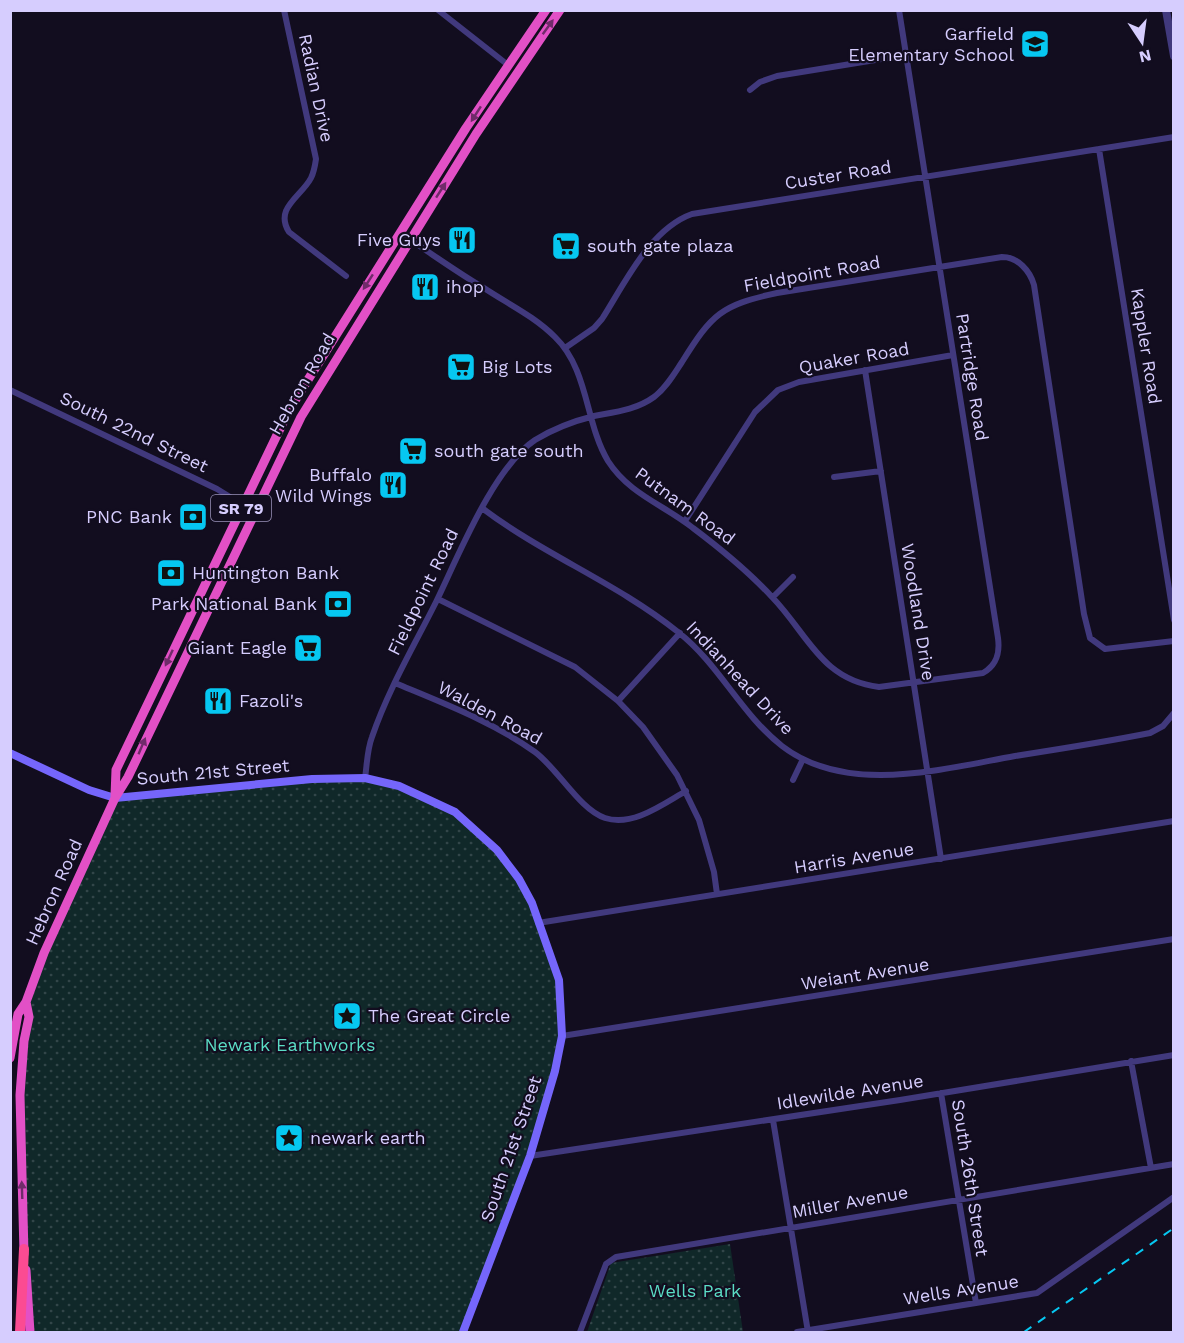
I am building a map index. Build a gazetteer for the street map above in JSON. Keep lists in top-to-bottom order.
{
  "streets": {
    "highway": ["Hebron Road", "SR 79"],
    "main road": ["South 21st Street"],
    "street": [
      "Radian Drive",
      "Custer Road",
      "Fieldpoint Road",
      "Kappler Road",
      "Quaker Road",
      "Partridge Road",
      "South 22nd Street",
      "Putnam Road",
      "Woodland Drive",
      "Indianhead Drive",
      "Walden Road",
      "Harris Avenue",
      "Weiant Avenue",
      "Idlewilde Avenue",
      "South 26th Street",
      "Miller Avenue",
      "Wells Avenue"
    ]
  },
  "crossings": [
    ["Custer Road", "Kappler Road"],
    ["Custer Road", "Partridge Road"],
    ["Custer Road", "Putnam Road"],
    ["Fieldpoint Road", "Partridge Road"],
    ["Fieldpoint Road", "Putnam Road"],
    ["Fieldpoint Road", "Indianhead Drive"],
    ["Fieldpoint Road", "Walden Road"],
    ["Fieldpoint Road", "South 21st Street"],
    ["Quaker Road", "Partridge Road"],
    ["Quaker Road", "Putnam Road"],
    ["Quaker Road", "Woodland Drive"],
    ["Partridge Road", "Putnam Road"],
    ["Partridge Road", "Woodland Drive"],
    ["Hebron Road", "South 22nd Street"],
    ["Hebron Road", "Putnam Road"],
    ["Hebron Road", "SR 79"],
    ["Hebron Road", "South 21st Street"],
    ["Putnam Road", "Woodland Drive"],
    ["Woodland Drive", "Indianhead Drive"],
    ["Woodland Drive", "Harris Avenue"],
    ["South 21st Street", "Harris Avenue"],
    ["South 21st Street", "Weiant Avenue"],
    ["South 21st Street", "Idlewilde Avenue"],
    ["Idlewilde Avenue", "South 26th Street"],
    ["South 26th Street", "Miller Avenue"],
    ["South 26th Street", "Wells Avenue"]
  ],
  "parks": ["Newark Earthworks", "Wells Park"],
  "places": {
    "school or university": ["Garfield Elementary School"],
    "restaurant": [
      "Five Guys",
      "ihop",
      "Buffalo Wild Wings",
      "Fazoli's"
    ],
    "supermarket": [
      "south gate plaza",
      "Big Lots",
      "south gate south",
      "Giant Eagle"
    ],
    "bank": ["PNC Bank", "Huntington Bank", "Park National Bank"],
    "place": ["The Great Circle", "newark earth"]
  },
  "north": "bottom"
}
